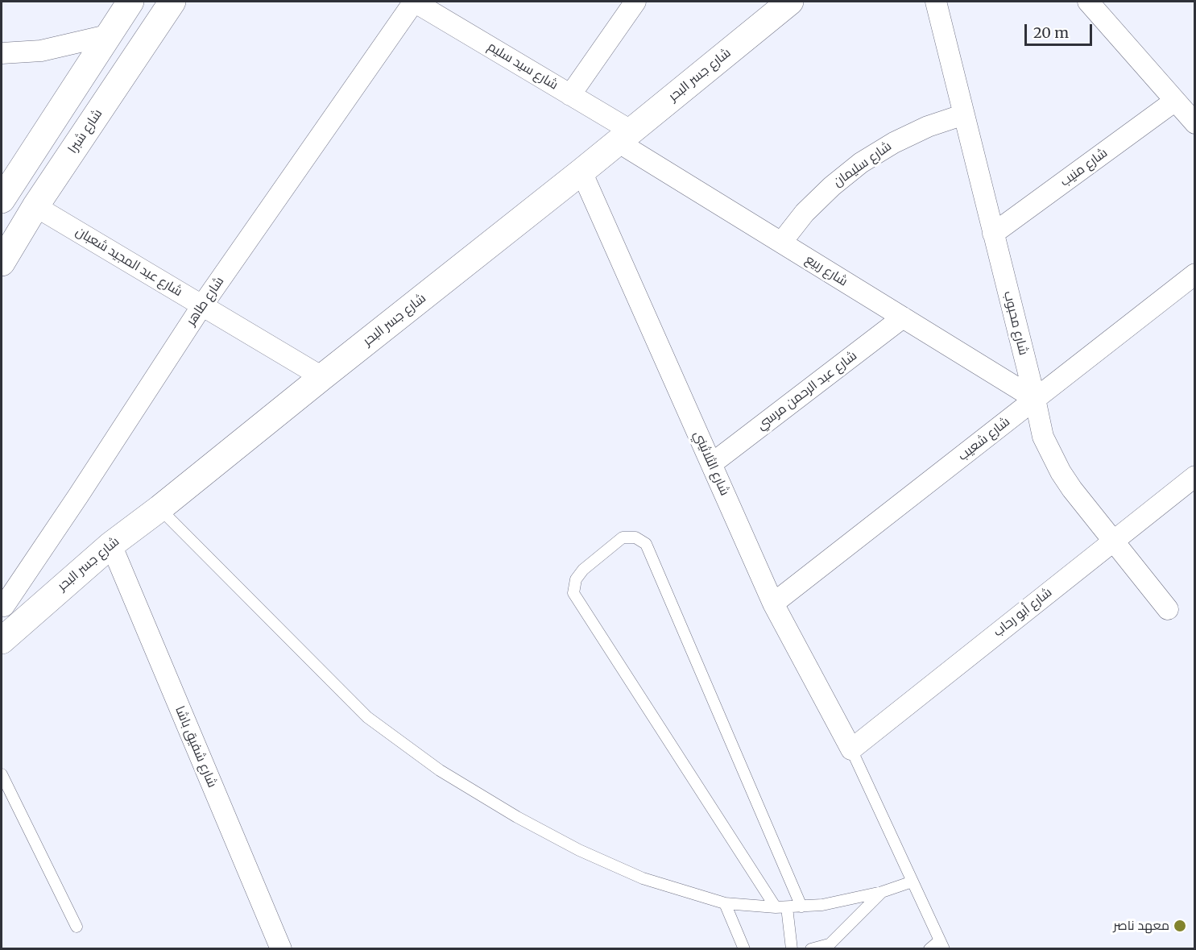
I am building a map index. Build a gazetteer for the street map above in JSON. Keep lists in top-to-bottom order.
{
  "streets": {
    "main road": ["شارع جسر البحر", "شارع شبرا"],
    "street": [
      "شارع سيد سليم",
      "شارع سليمان",
      "شارع منيب",
      "شارع عبد المجيد شعبان",
      "شارع ربيع",
      "شارع طاهر",
      "شارع محبوب",
      "شارع عبد الرحمن مرسي",
      "شارع شعيب",
      "شارع الثلاثيني",
      "شارع أبو رحاب",
      "شارع شفيق باشا"
    ]
  },
  "crossings": [
    ["شارع سيد سليم", "شارع جسر البحر"],
    ["شارع سيد سليم", "شارع ربيع"],
    ["شارع سيد سليم", "شارع طاهر"],
    ["شارع جسر البحر", "شارع عبد المجيد شعبان"],
    ["شارع جسر البحر", "شارع ربيع"],
    ["شارع جسر البحر", "شارع طاهر"],
    ["شارع جسر البحر", "شارع الثلاثيني"],
    ["شارع جسر البحر", "شارع شفيق باشا"],
    ["شارع شبرا", "شارع عبد المجيد شعبان"],
    ["شارع سليمان", "شارع ربيع"],
    ["شارع سليمان", "شارع محبوب"],
    ["شارع منيب", "شارع محبوب"],
    ["شارع عبد المجيد شعبان", "شارع طاهر"],
    ["شارع ربيع", "شارع محبوب"],
    ["شارع ربيع", "شارع عبد الرحمن مرسي"],
    ["شارع ربيع", "شارع شعيب"],
    ["شارع محبوب", "شارع شعيب"],
    ["شارع محبوب", "شارع أبو رحاب"],
    ["شارع عبد الرحمن مرسي", "شارع الثلاثيني"],
    ["شارع شعيب", "شارع الثلاثيني"],
    ["شارع الثلاثيني", "شارع أبو رحاب"]
  ],
  "places": ["معهد ناصر"],
  "scale_bar": "20 m"
}
